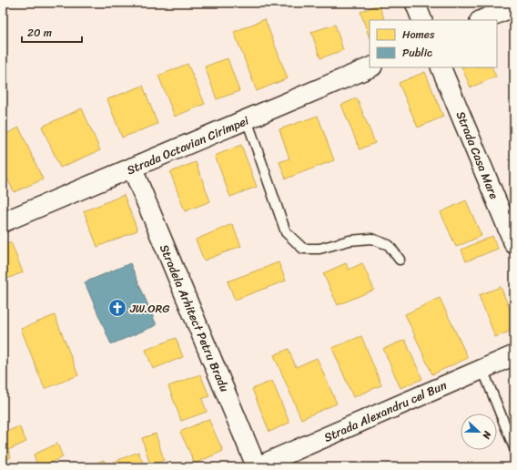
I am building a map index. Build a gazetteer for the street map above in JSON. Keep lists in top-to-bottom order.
{
  "streets": {
    "street": [
      "Strada Octavian Cirimpei",
      "Strada Casa Mare",
      "Stradela Arhitect Petru Bradu",
      "Strada Alexandru cel Bun"
    ]
  },
  "crossings": [
    ["Strada Octavian Cirimpei", "Stradela Arhitect Petru Bradu"],
    ["Stradela Arhitect Petru Bradu", "Strada Alexandru cel Bun"]
  ],
  "places": {
    "church": ["JW.ORG"]
  },
  "legend": ["Homes", "Public"],
  "scale_bar": "20 m",
  "north": "right"
}
